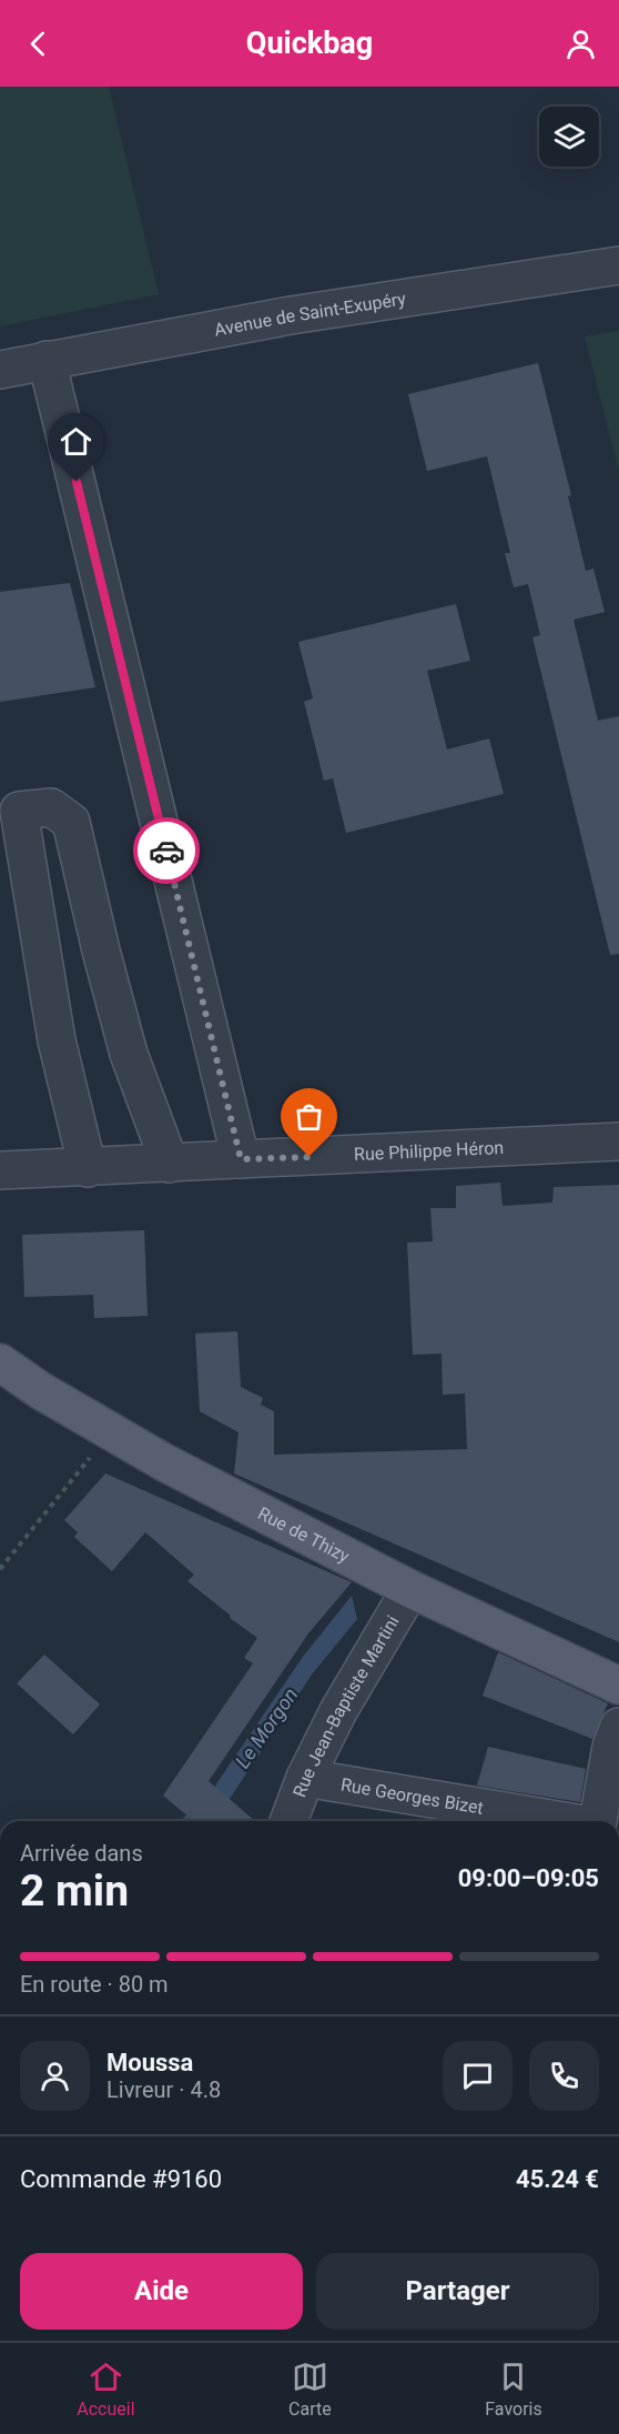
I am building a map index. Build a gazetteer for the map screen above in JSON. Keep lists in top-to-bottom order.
{
  "streets": {
    "main road": ["Rue de Thizy"],
    "street": [
      "Avenue de Saint-Exupéry",
      "Rue Philippe Héron",
      "Rue Jean-Baptiste Martini",
      "Rue Georges Bizet"
    ]
  },
  "crossings": [
    ["Rue de Thizy", "Rue Jean-Baptiste Martini"],
    ["Rue Jean-Baptiste Martini", "Rue Georges Bizet"]
  ],
  "water": ["Le Morgon"],
  "page": {
    "header": "Quickbag",
    "heading": ["2 min", "Arrivée dans", "09:00–09:05"],
    "panel": [
      "Moussa",
      "Livreur · 4.8",
      "Commande #9160",
      "45.24 €"
    ],
    "bar": "En route · 80 m",
    "buttons": ["Aide", "Partager"],
    "tabs": ["Accueil", "Carte", "Favoris"]
  }
}
